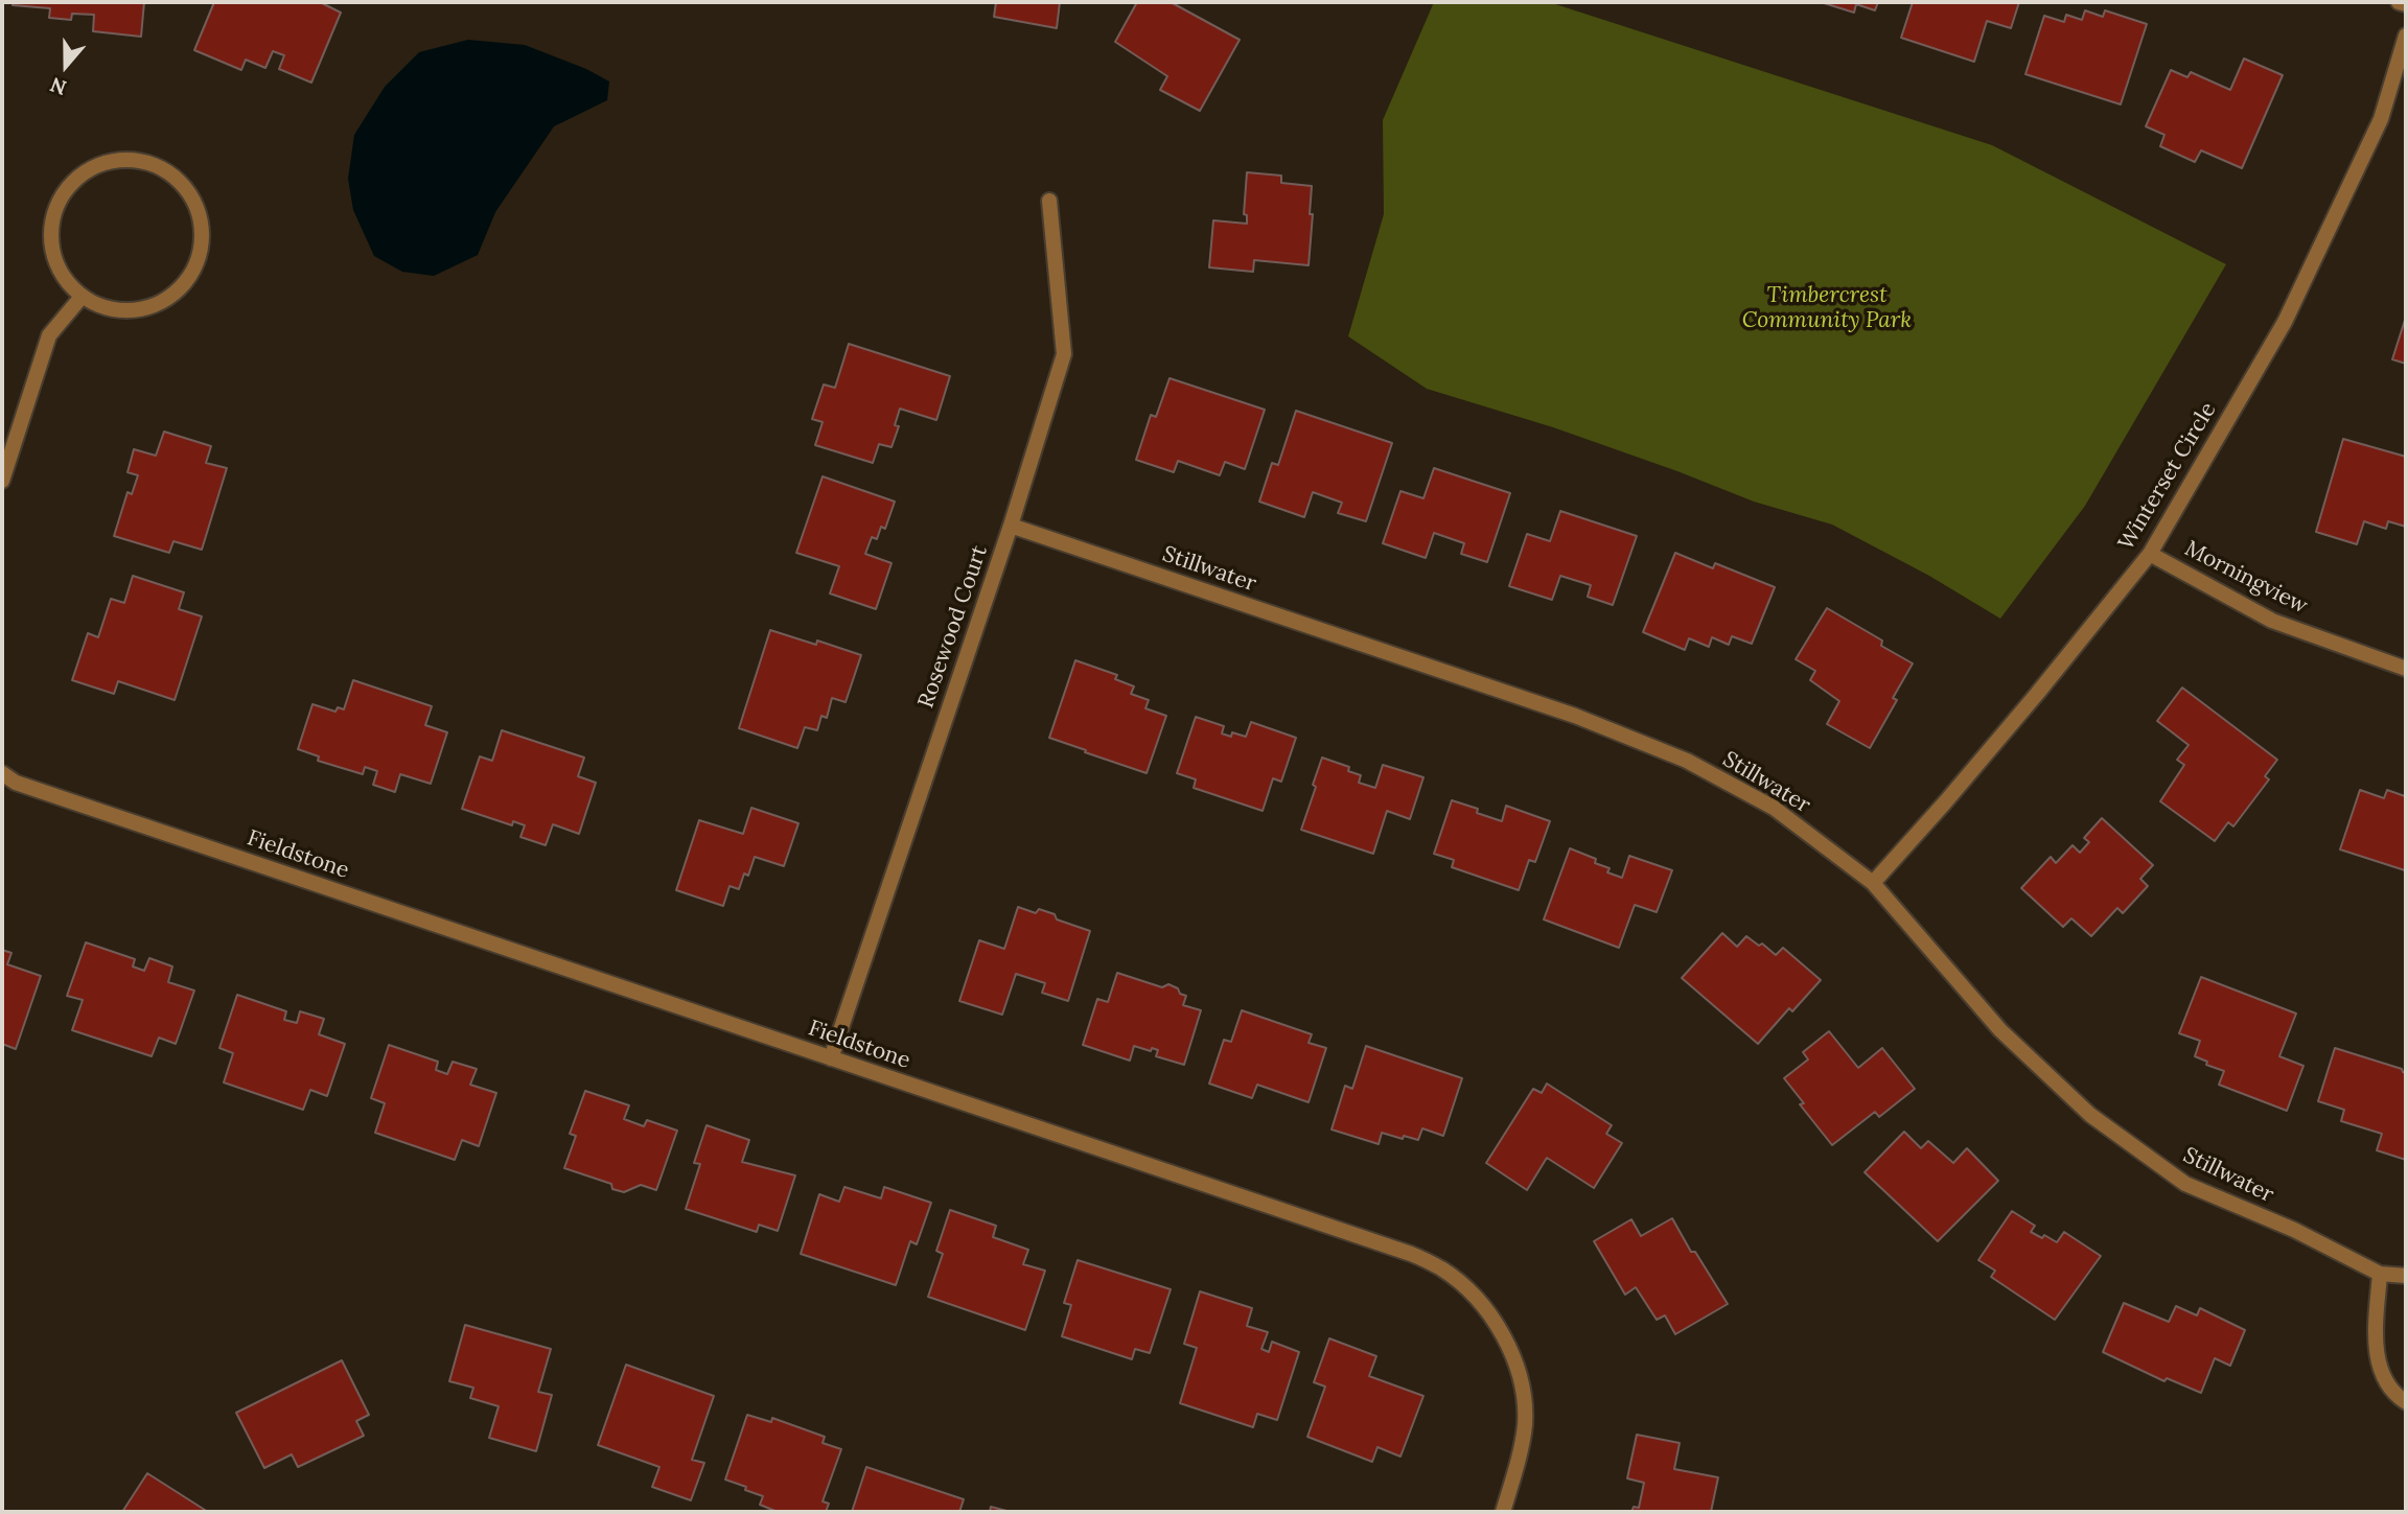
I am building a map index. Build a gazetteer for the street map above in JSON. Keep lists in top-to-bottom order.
{
  "streets": {
    "street": [
      "Winterset Circle",
      "Stillwater",
      "Morningview",
      "Rosewood Court",
      "Fieldstone"
    ]
  },
  "crossings": [
    ["Winterset Circle", "Stillwater"],
    ["Winterset Circle", "Morningview"],
    ["Stillwater", "Rosewood Court"],
    ["Rosewood Court", "Fieldstone"]
  ],
  "parks": ["Timbercrest Community Park"],
  "north": "bottom"
}
